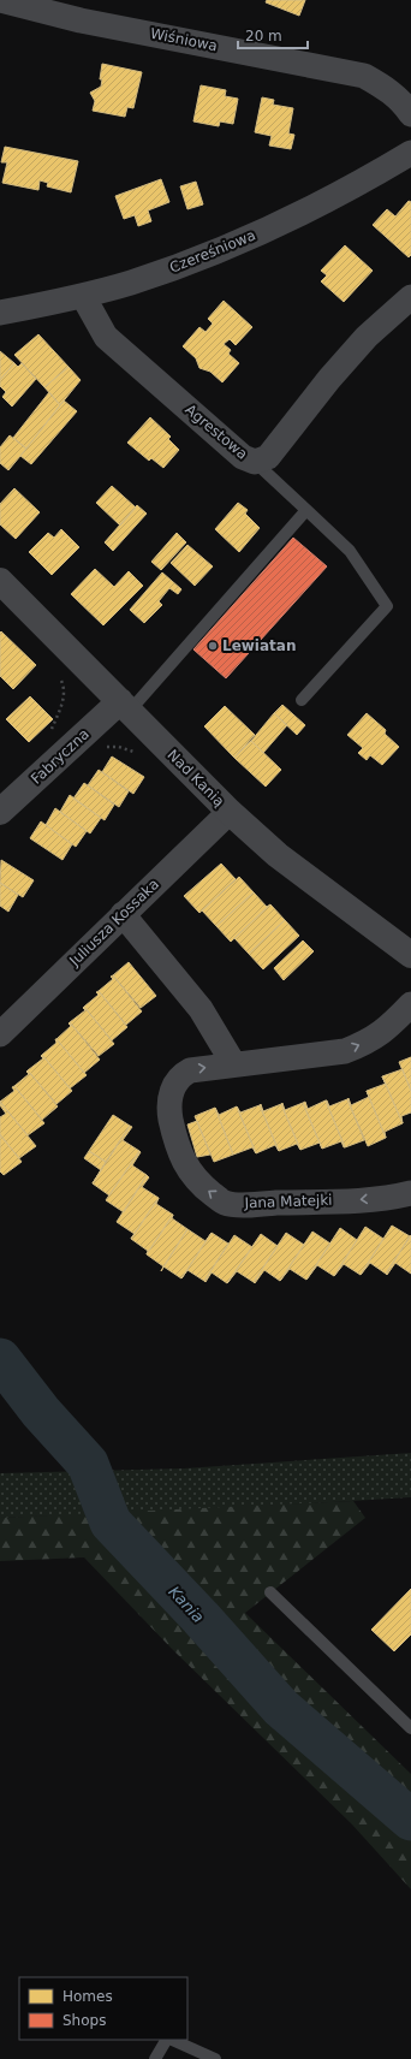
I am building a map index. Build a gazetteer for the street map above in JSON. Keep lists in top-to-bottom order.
{
  "streets": {
    "street": [
      "Wiśniowa",
      "Czereśniowa",
      "Agrestowa",
      "Fabryczna",
      "Nad Kanią",
      "Juliusza Kossaka",
      "Jana Matejki"
    ]
  },
  "crossings": [
    ["Czereśniowa", "Agrestowa"],
    ["Fabryczna", "Nad Kanią"],
    ["Nad Kanią", "Juliusza Kossaka"]
  ],
  "water": ["Kania"],
  "places": ["Lewiatan"],
  "legend": ["Homes", "Shops"],
  "scale_bar": "20 m"
}
